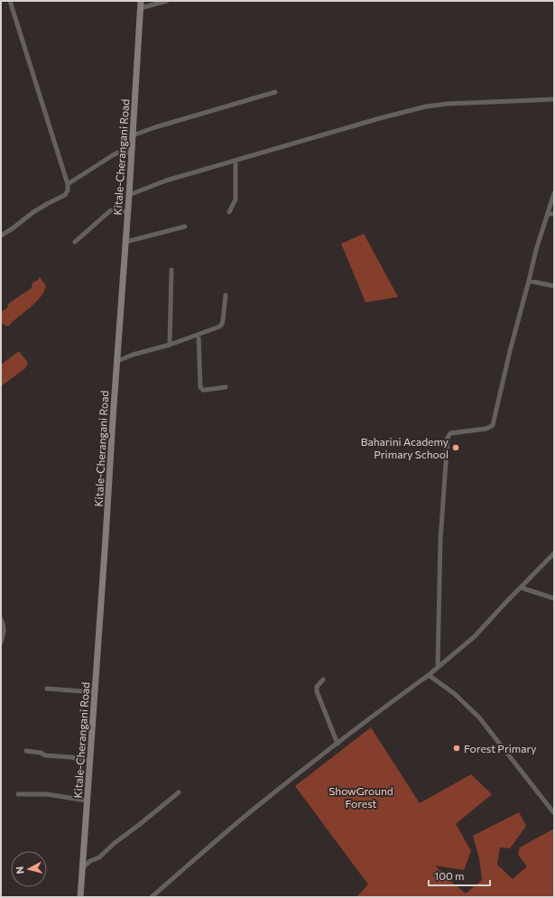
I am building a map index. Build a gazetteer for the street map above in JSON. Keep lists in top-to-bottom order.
{
  "streets": {
    "main road": ["Kitale-Cherangani Road"]
  },
  "parks": ["ShowGround Forest"],
  "places": ["Baharini Academy Primary School", "Forest Primary"],
  "scale_bar": "100 m",
  "north": "left"
}
